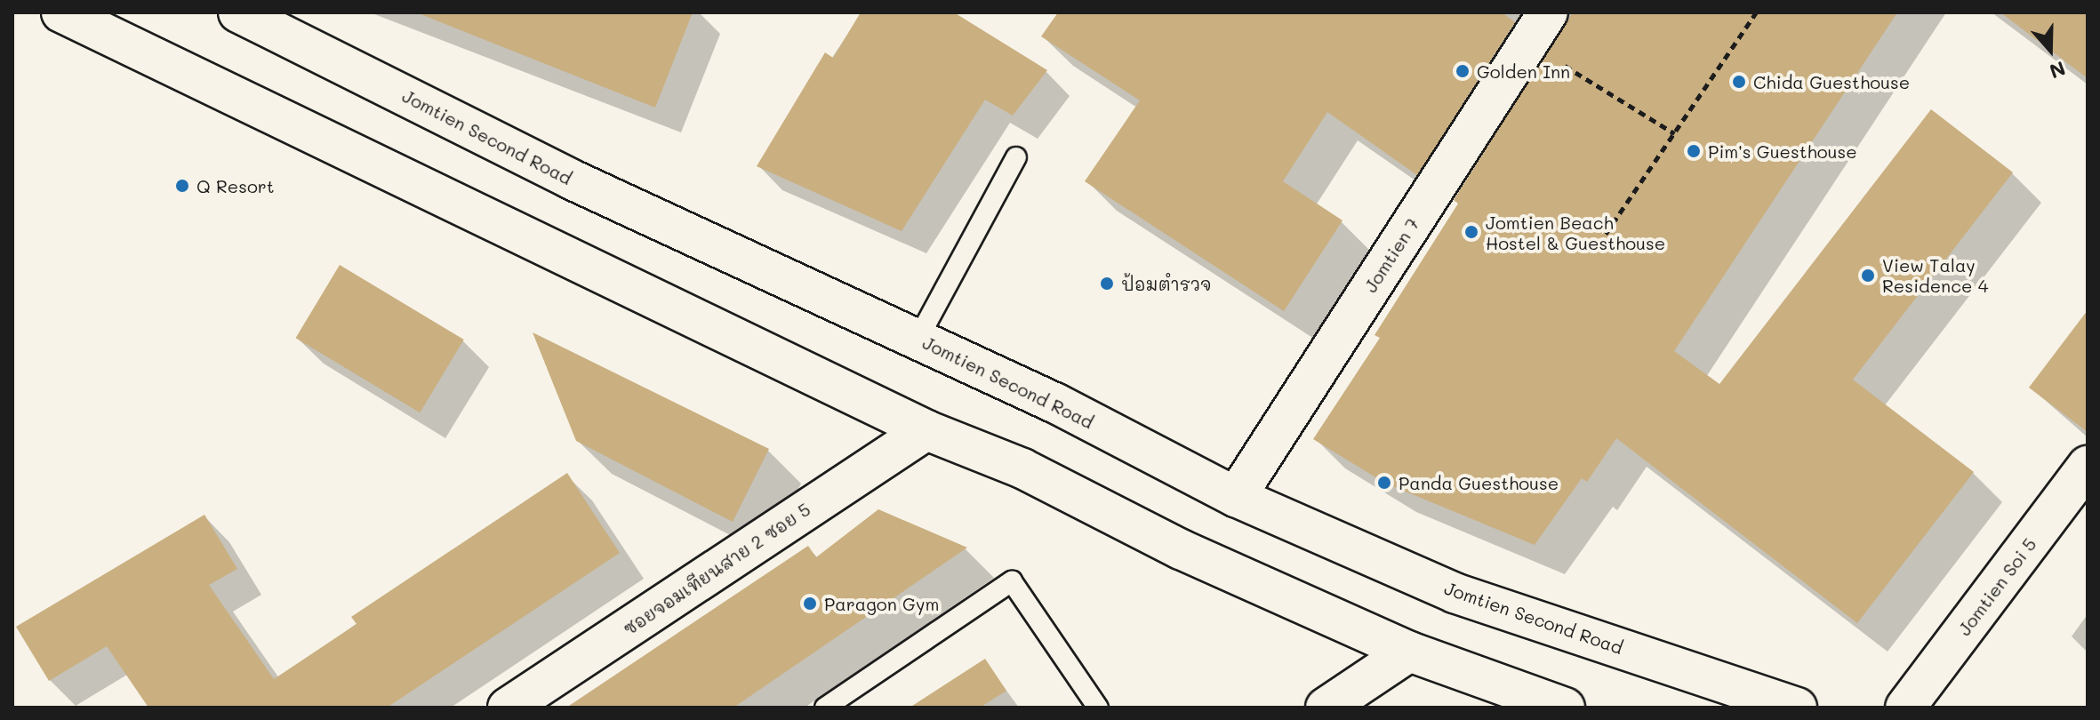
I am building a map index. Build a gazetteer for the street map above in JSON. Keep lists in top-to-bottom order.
{
  "streets": {
    "main road": [
      "Jomtien Second Road",
      "Jomtien 7",
      "ซอยจอมเทียนสาย 2 ซอย 5",
      "Jomtien Soi 5"
    ]
  },
  "crossings": [
    ["Jomtien Second Road", "Jomtien 7"]
  ],
  "places": [
    "Golden Inn",
    "Chida Guesthouse",
    "Pim's Guesthouse",
    "Q Resort",
    "Jomtien Beach Hostel & Guesthouse",
    "View Talay Residence 4",
    "ป้อมตำรวจ",
    "Panda Guesthouse",
    "Paragon Gym"
  ],
  "north": "bottom"
}
